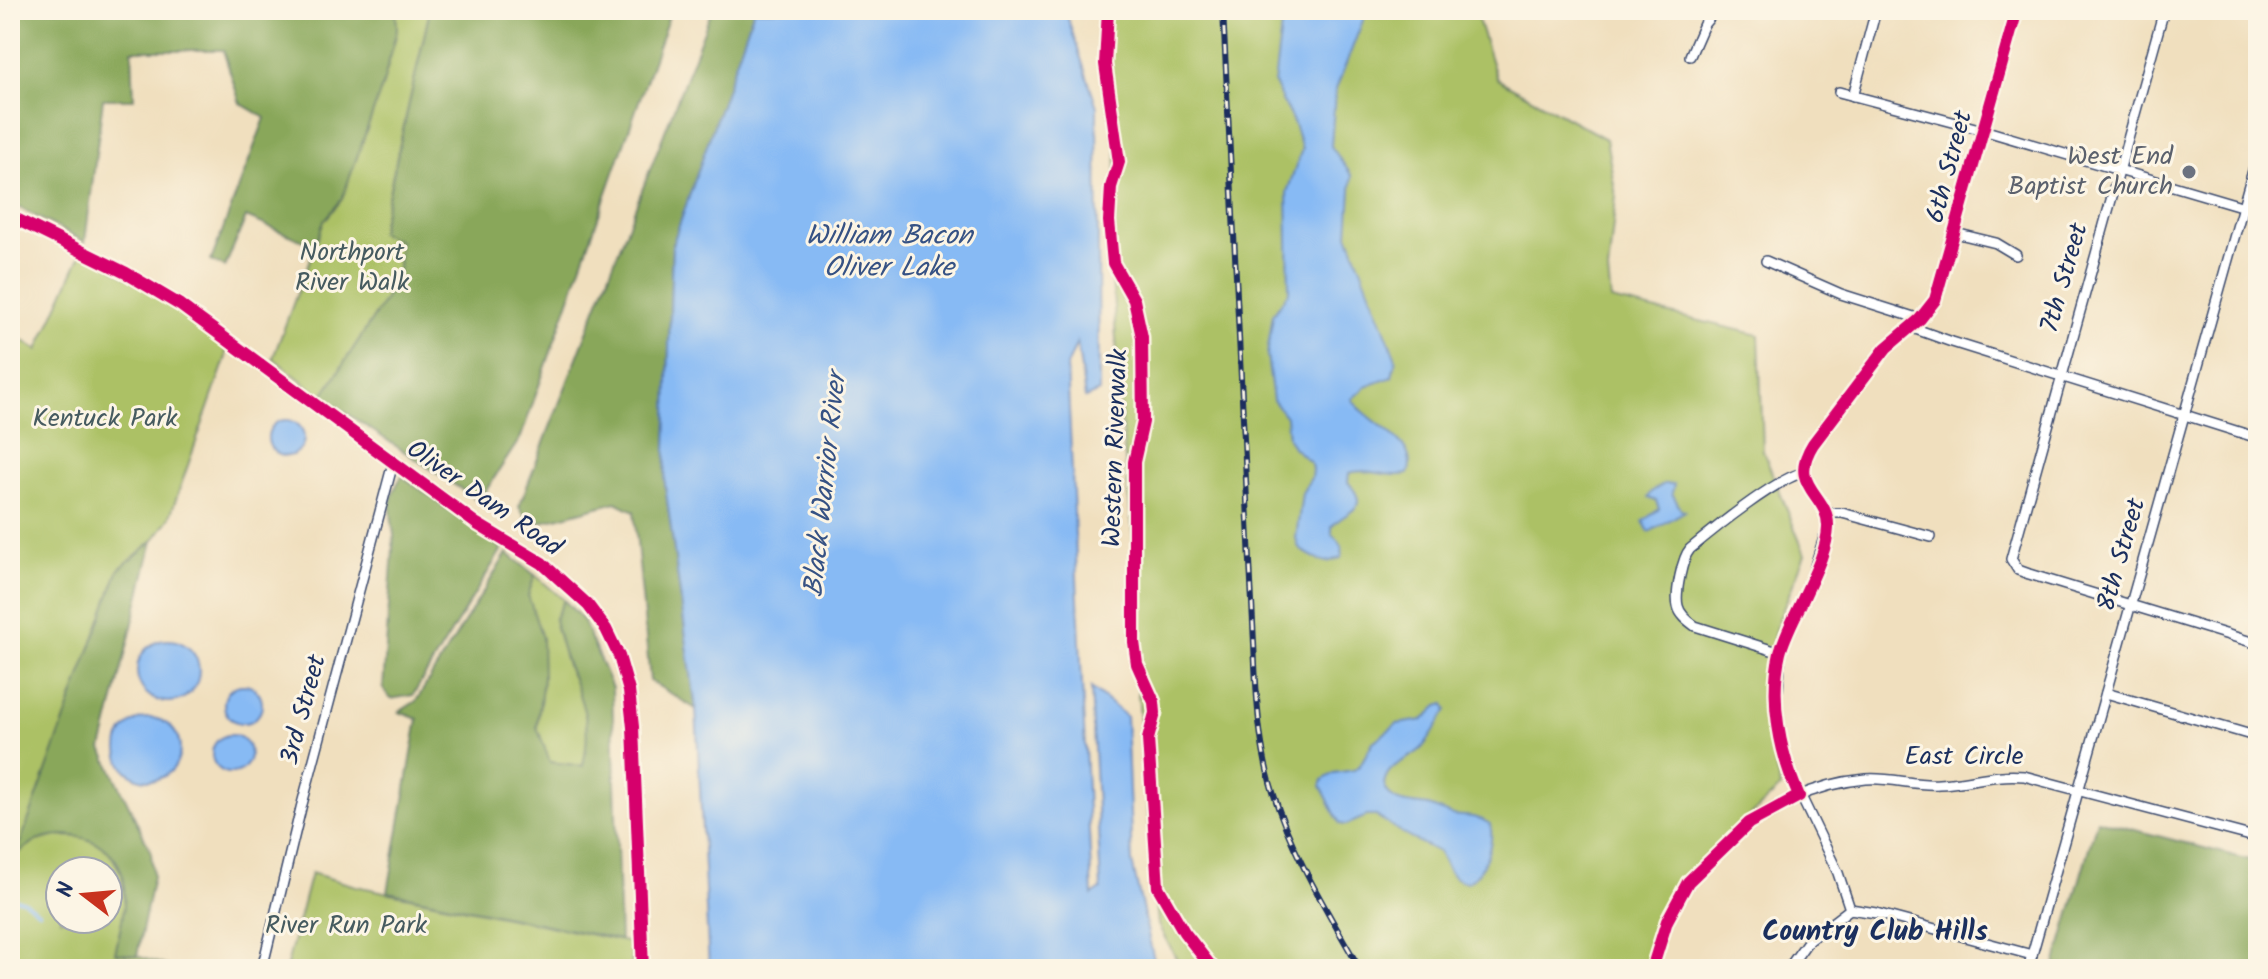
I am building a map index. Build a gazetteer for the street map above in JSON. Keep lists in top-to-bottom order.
{
  "streets": {
    "street": [
      "6th Street",
      "7th Street",
      "Oliver Dam Road",
      "8th Street",
      "3rd Street",
      "East Circle"
    ],
    "cycle path": ["Western Riverwalk"]
  },
  "crossings": [
    ["7th Street", "8th Street"],
    ["Oliver Dam Road", "3rd Street"],
    ["8th Street", "East Circle"]
  ],
  "districts": ["Country Club Hills"],
  "water": ["William Bacon Oliver Lake", "Black Warrior River"],
  "parks": ["Northport River Walk", "Kentuck Park", "River Run Park"],
  "places": ["West End Baptist Church"],
  "north": "left"
}
